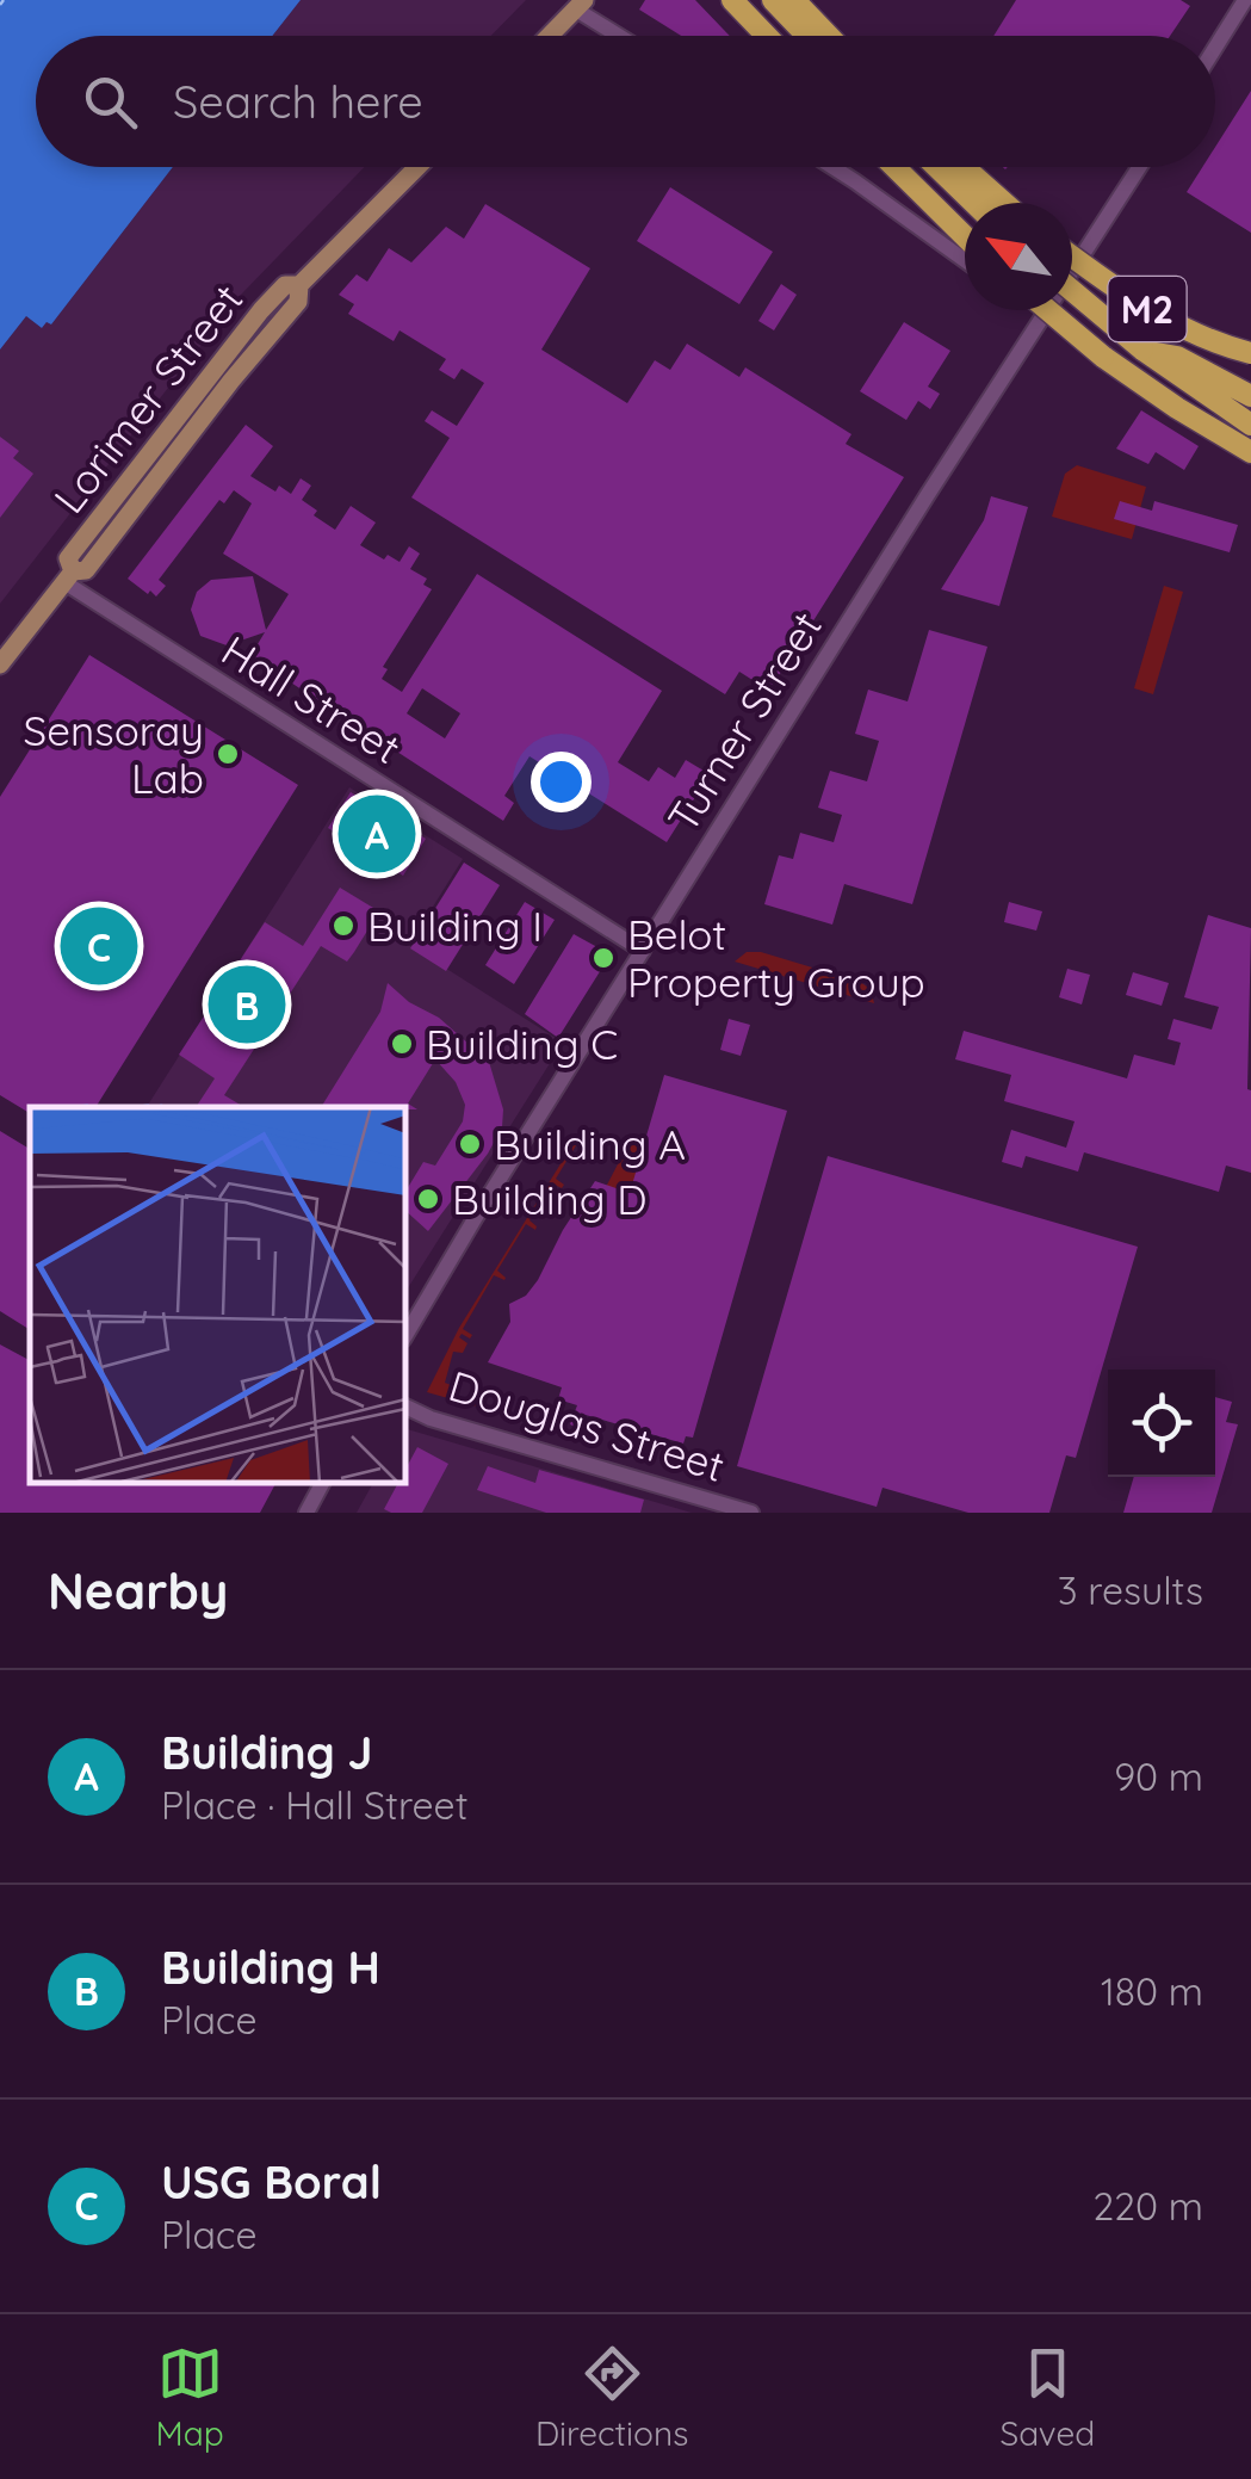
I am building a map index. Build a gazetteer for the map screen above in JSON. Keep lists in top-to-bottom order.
{
  "streets": {
    "highway": ["M2"],
    "main road": ["Lorimer Street"],
    "street": ["Hall Street", "Turner Street", "Douglas Street"]
  },
  "crossings": [
    ["Lorimer Street", "Hall Street"],
    ["Hall Street", "Turner Street"]
  ],
  "places": [
    "Sensoray Lab",
    "Building I",
    "Belot Property Group",
    "Building C",
    "Building A",
    "Building D"
  ],
  "north": "top left",
  "page": {
    "search": "Search here",
    "pins": ["A", "C", "B"],
    "heading": ["Nearby", "3 results"],
    "list": [
      {
        "mark": "A",
        "name": "Building J",
        "note": "Place · Hall Street",
        "value": "90 m"
      },
      {
        "mark": "B",
        "name": "Building H",
        "note": "Place",
        "value": "180 m"
      },
      {
        "mark": "C",
        "name": "USG Boral",
        "note": "Place",
        "value": "220 m"
      }
    ],
    "nav": ["Map", "Directions", "Saved"]
  }
}
